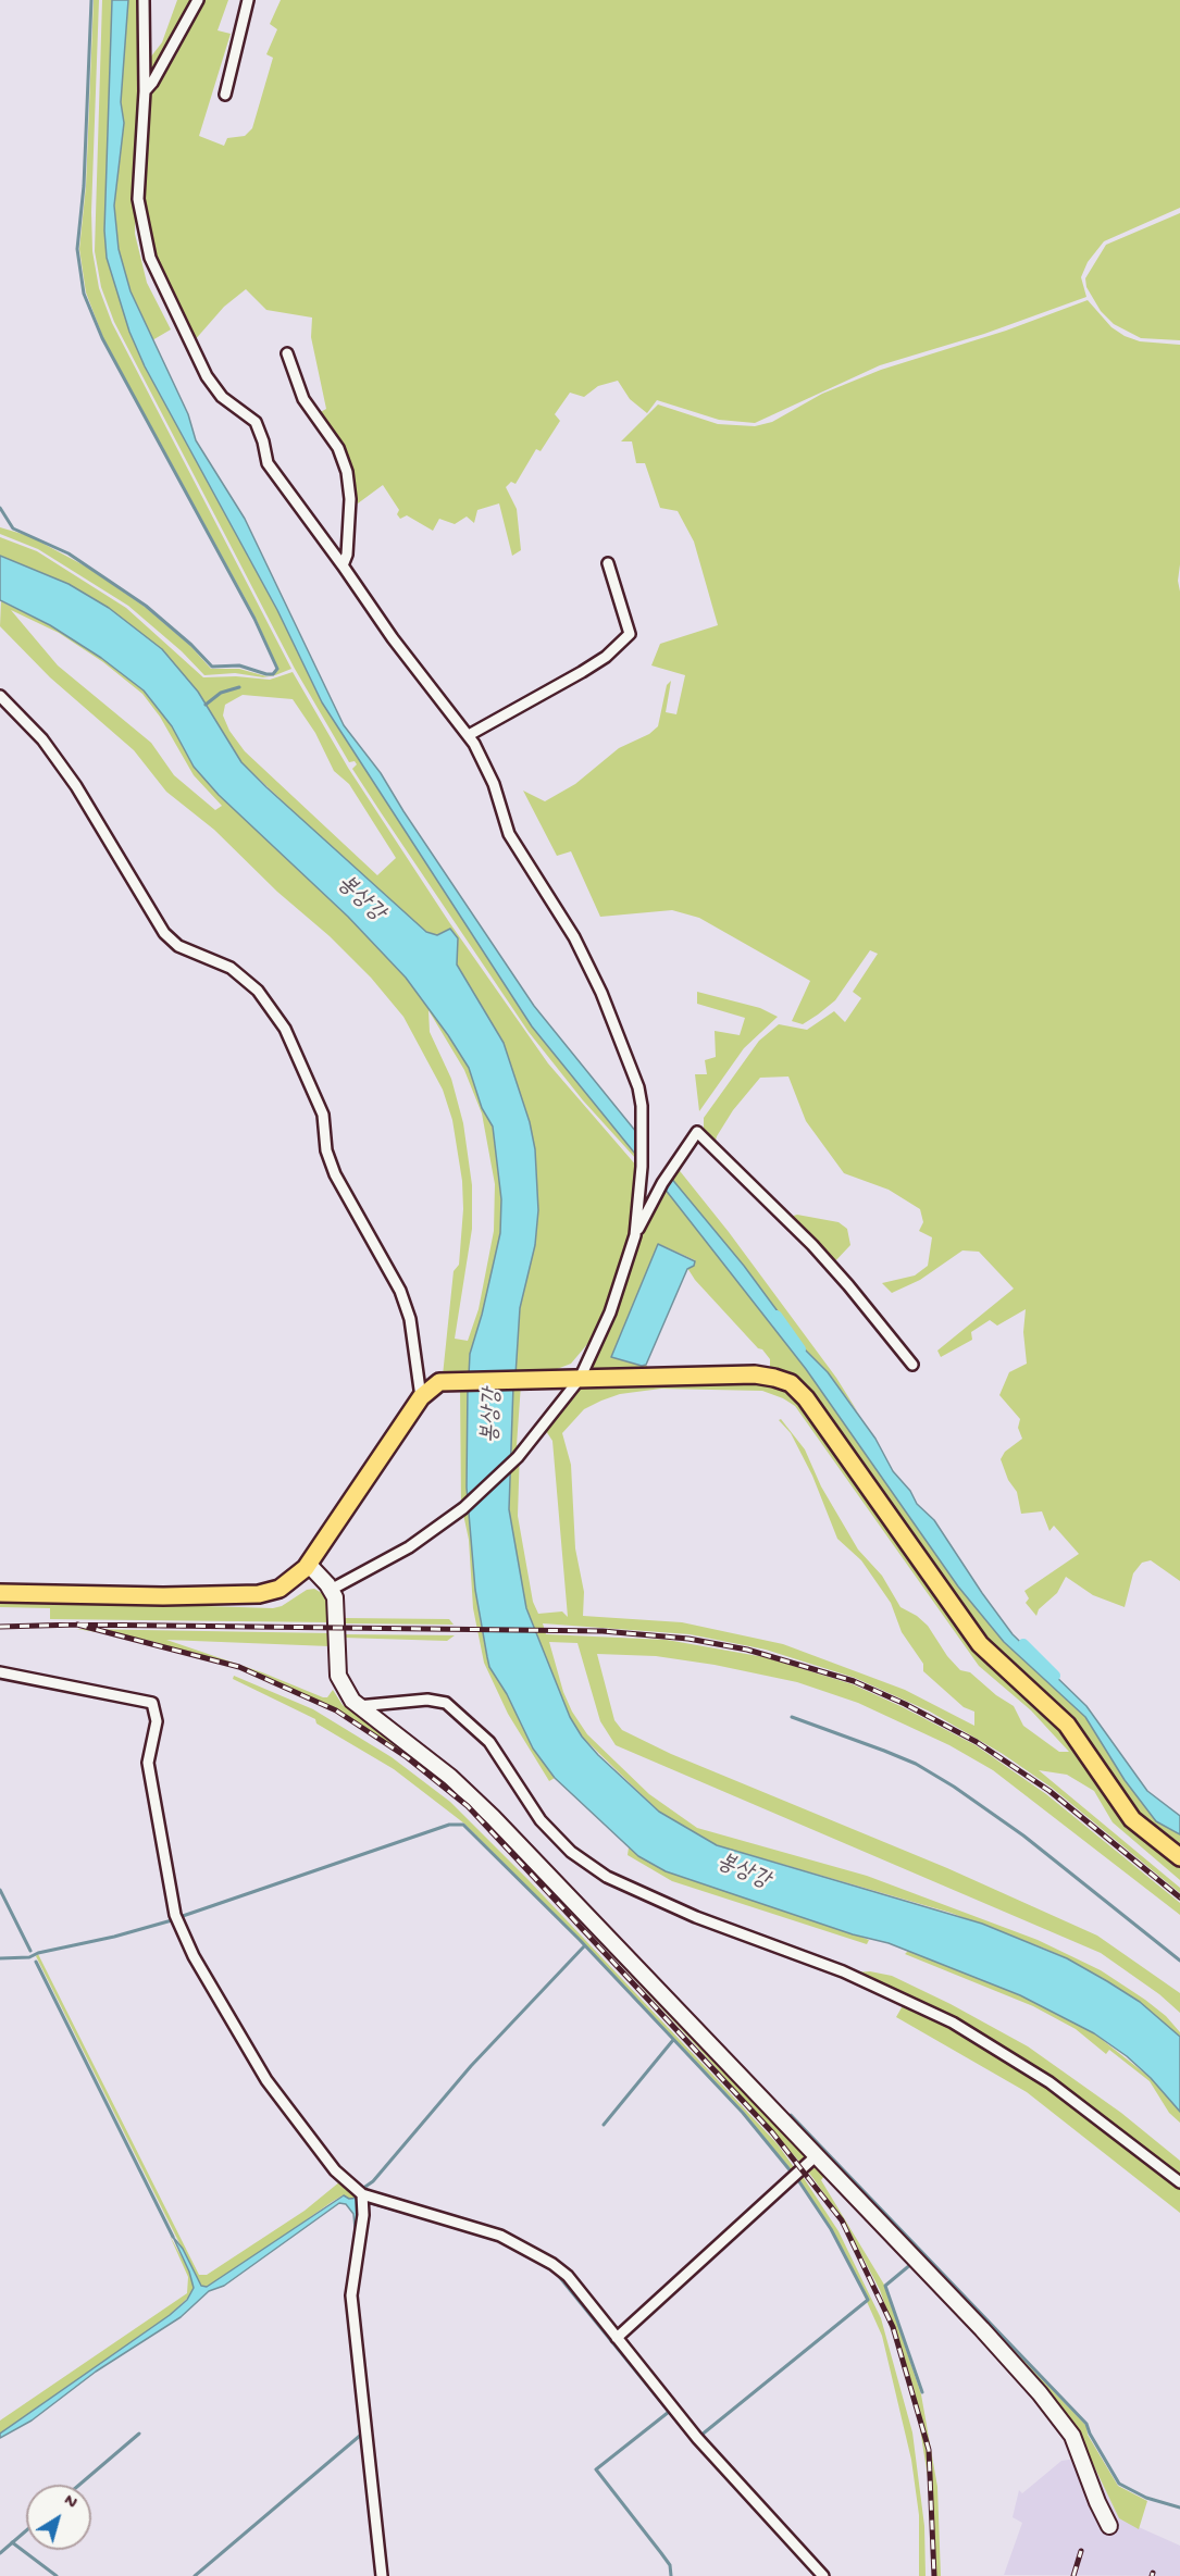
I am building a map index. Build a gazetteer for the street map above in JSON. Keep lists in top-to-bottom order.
{
  "water": ["봉상강"],
  "north": "top right"
}
